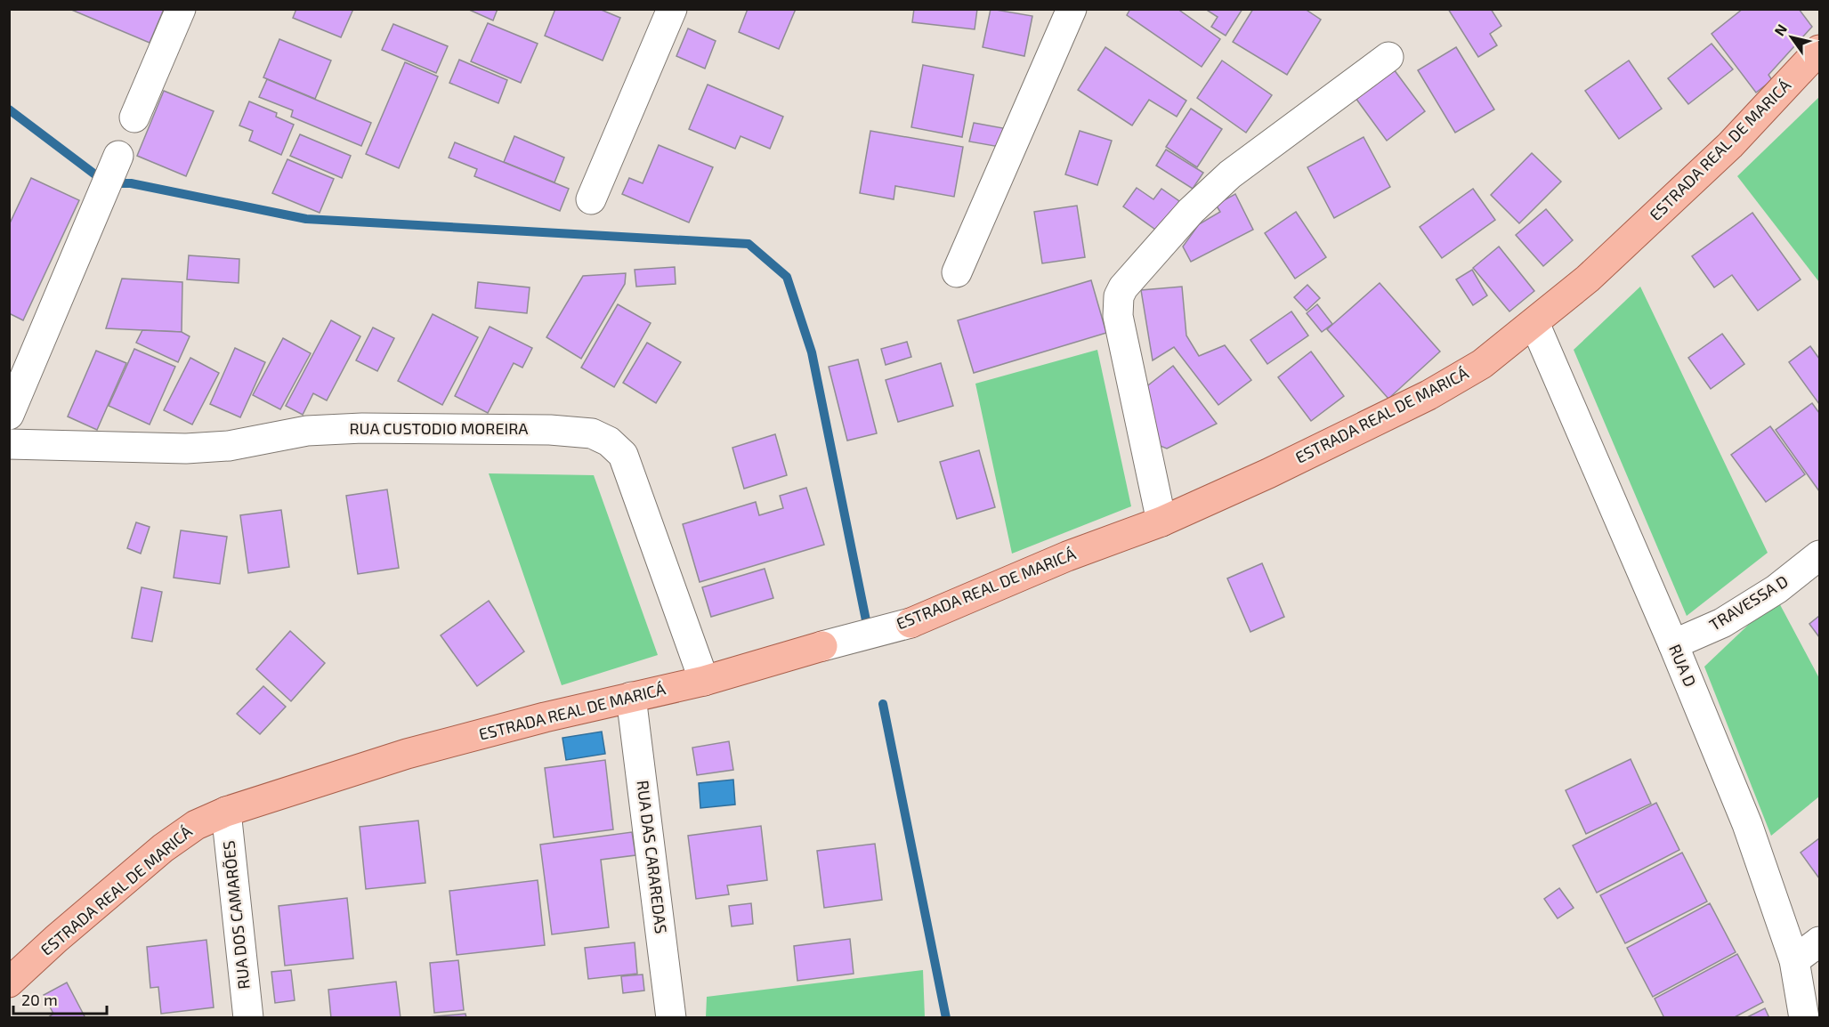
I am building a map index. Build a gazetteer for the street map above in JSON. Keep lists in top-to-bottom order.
{
  "streets": {
    "main road": ["ESTRADA REAL DE MARICÁ"],
    "street": [
      "RUA CUSTODIO MOREIRA",
      "TRAVESSA D",
      "RUA D",
      "RUA DAS CARAREDAS",
      "RUA DOS CAMARÕES"
    ]
  },
  "crossings": [
    ["ESTRADA REAL DE MARICÁ", "RUA CUSTODIO MOREIRA"],
    ["ESTRADA REAL DE MARICÁ", "RUA D"],
    ["ESTRADA REAL DE MARICÁ", "RUA DAS CARAREDAS"],
    ["ESTRADA REAL DE MARICÁ", "RUA DOS CAMARÕES"],
    ["TRAVESSA D", "RUA D"]
  ],
  "scale_bar": "20 m",
  "north": "top left"
}
